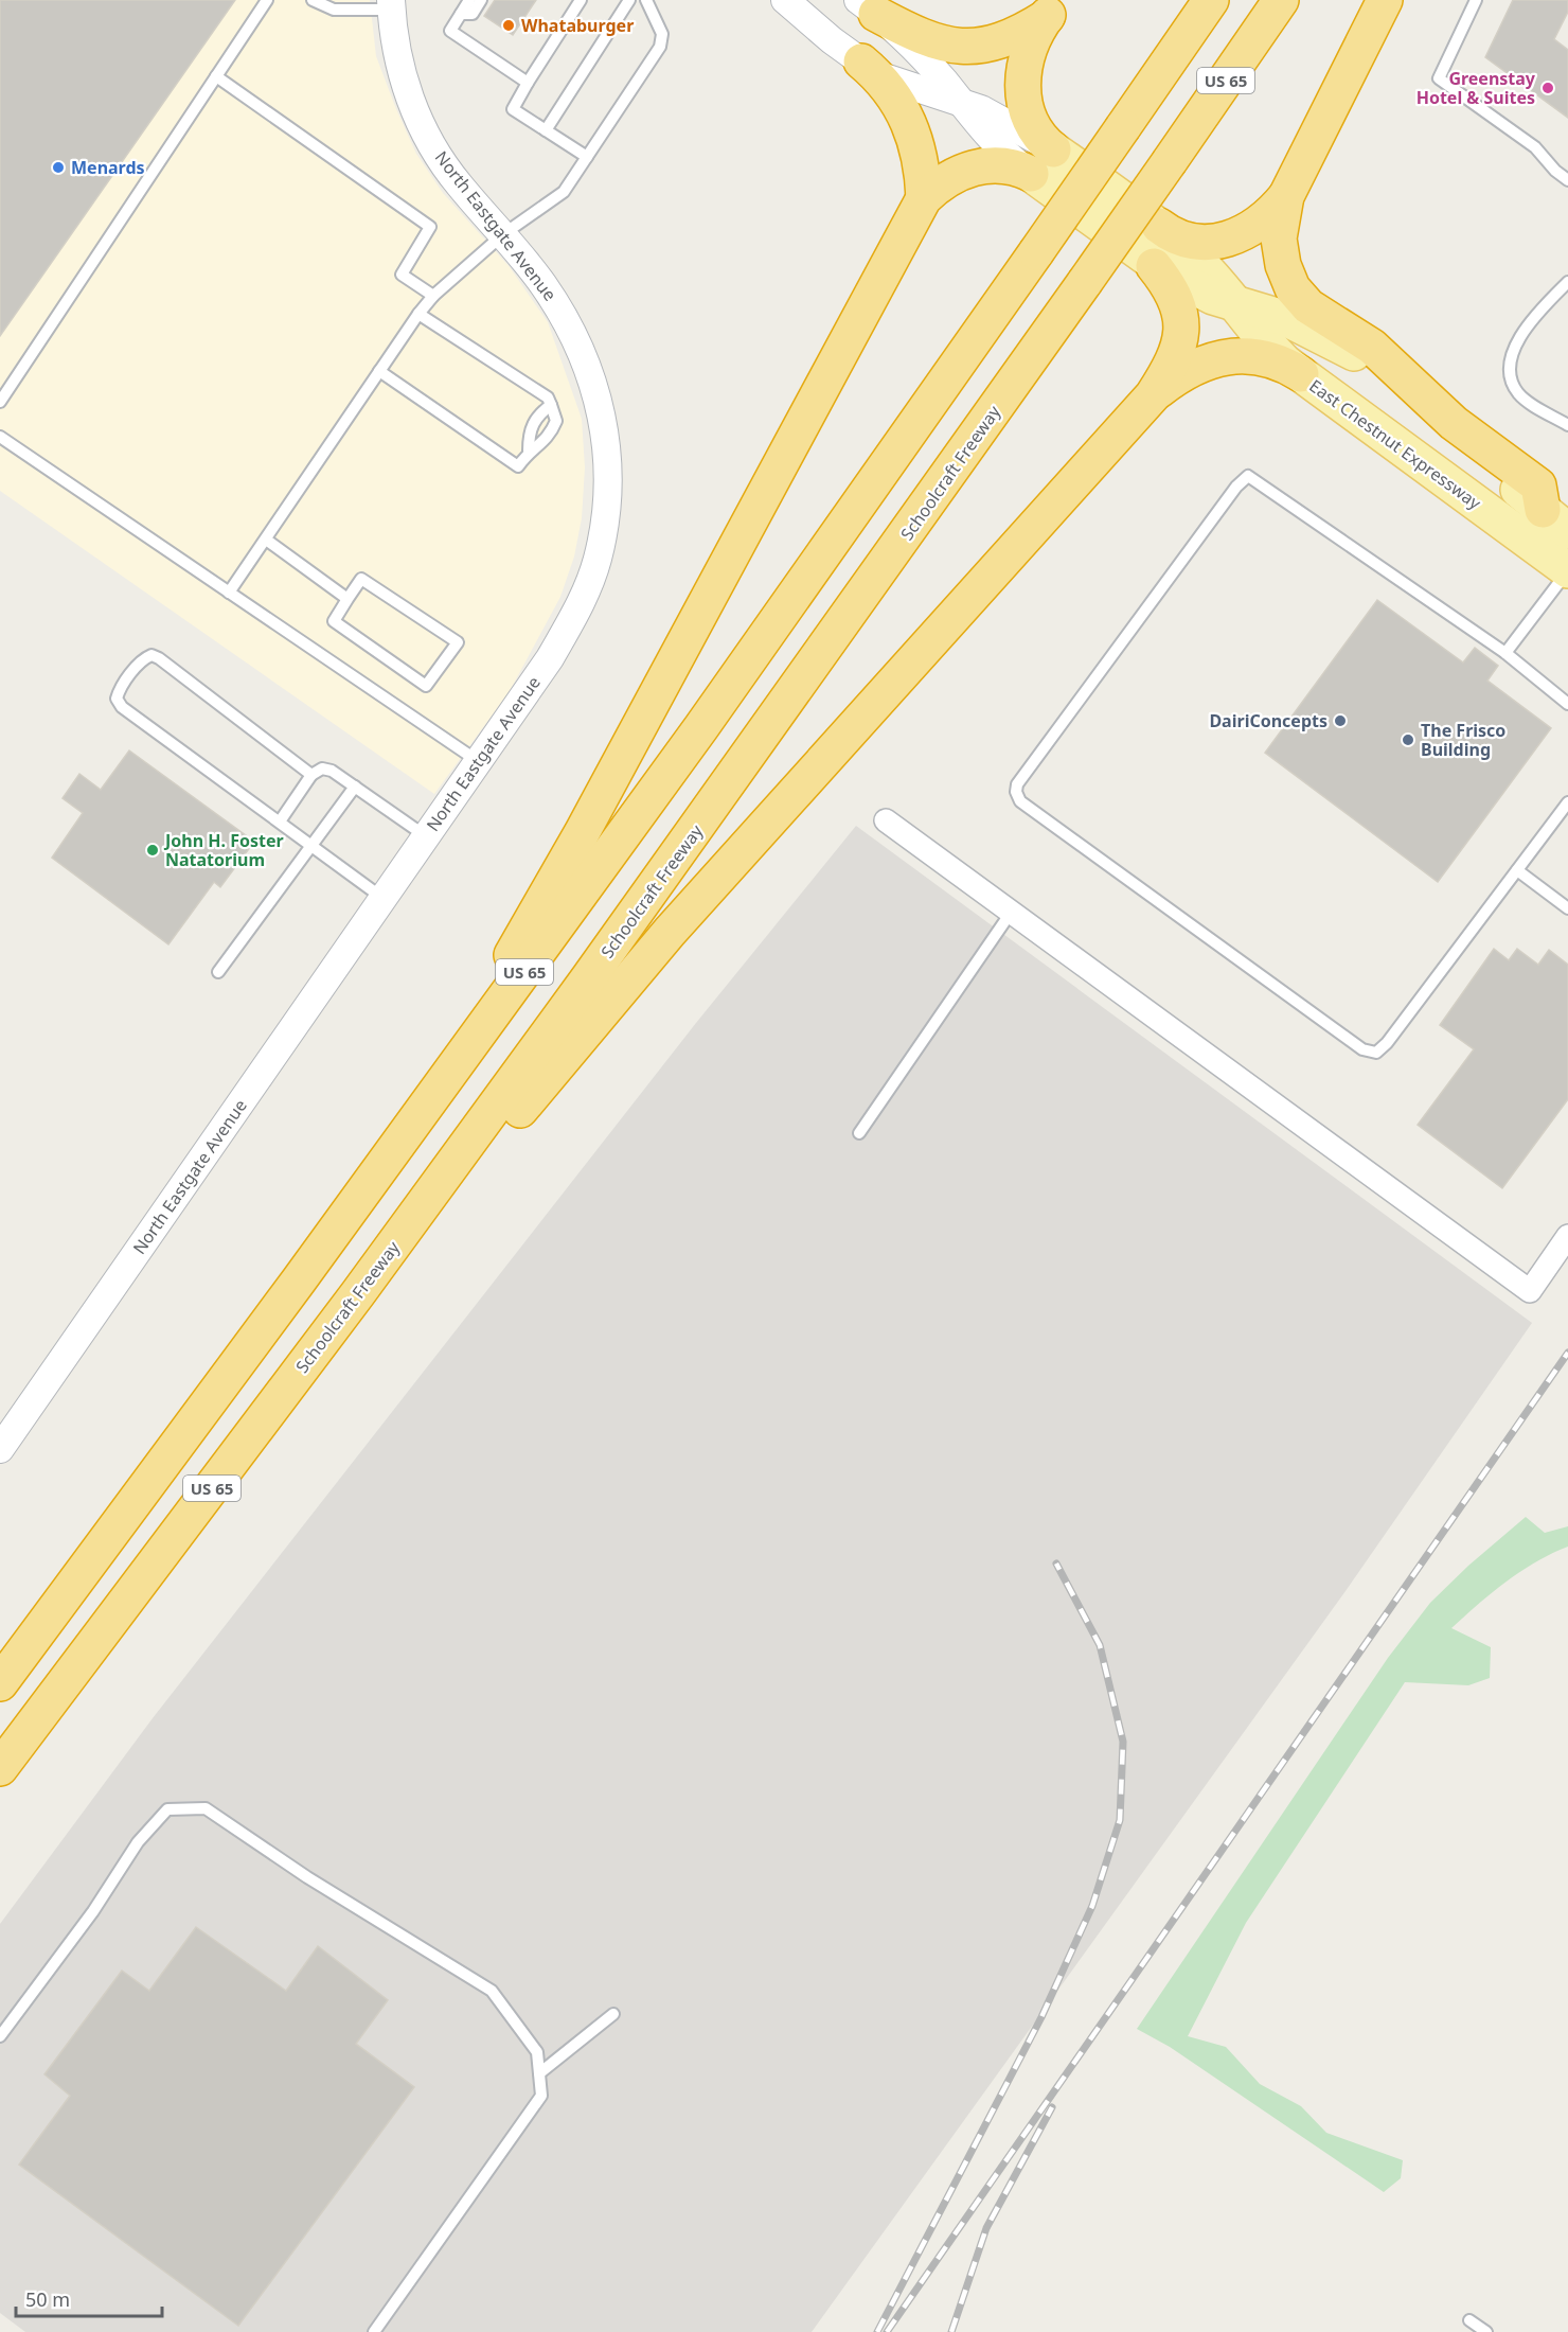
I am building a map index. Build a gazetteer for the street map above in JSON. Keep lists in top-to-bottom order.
{
  "streets": {
    "highway": ["US 65", "Schoolcraft Freeway"],
    "main road": ["East Chestnut Expressway"],
    "street": ["North Eastgate Avenue"]
  },
  "places": [
    "Whataburger",
    "Greenstay Hotel & Suites",
    "Menards",
    "DairiConcepts",
    "The Frisco Building",
    "John H. Foster Natatorium"
  ],
  "scale_bar": "50 m"
}
